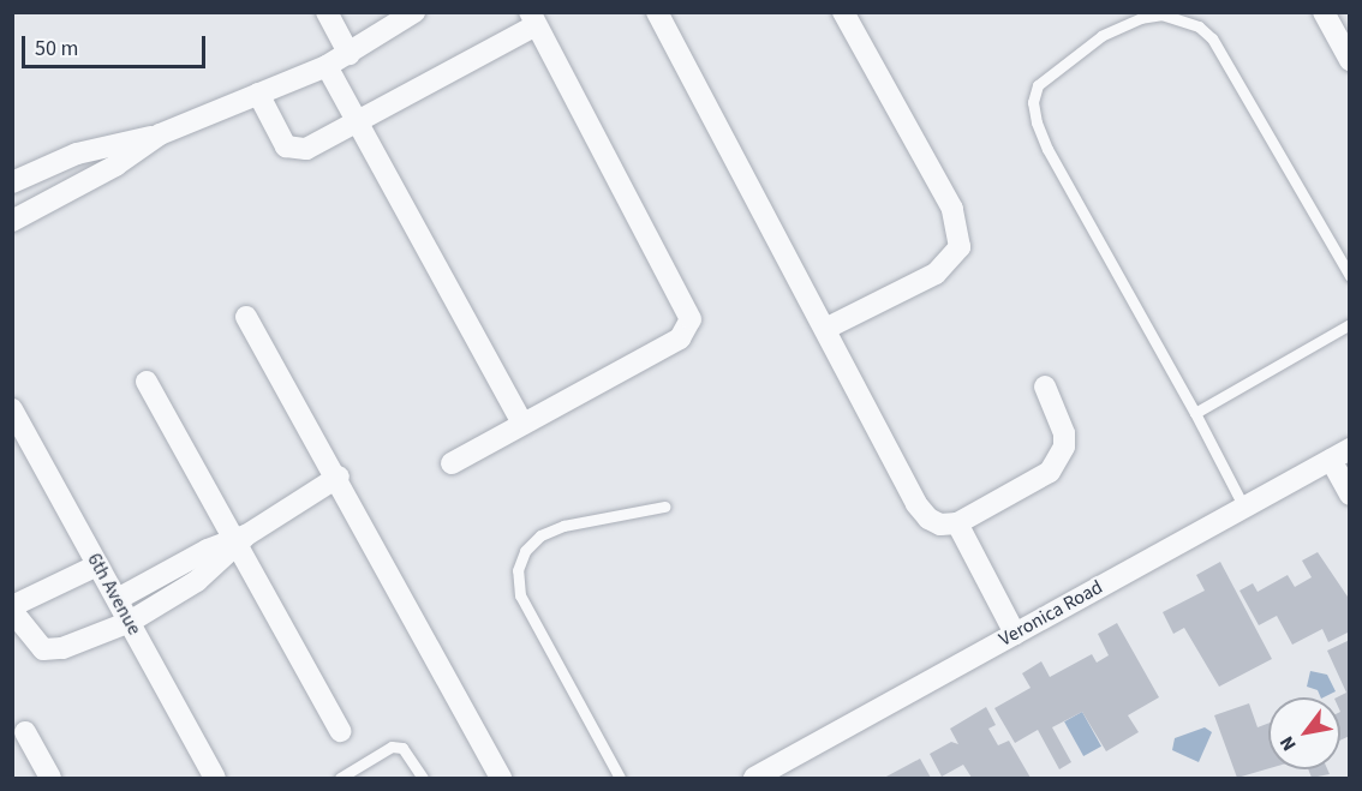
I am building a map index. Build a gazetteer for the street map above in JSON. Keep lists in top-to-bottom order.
{
  "streets": {
    "street": ["6th Avenue", "Veronica Road"]
  },
  "scale_bar": "50 m",
  "north": "bottom left"
}
